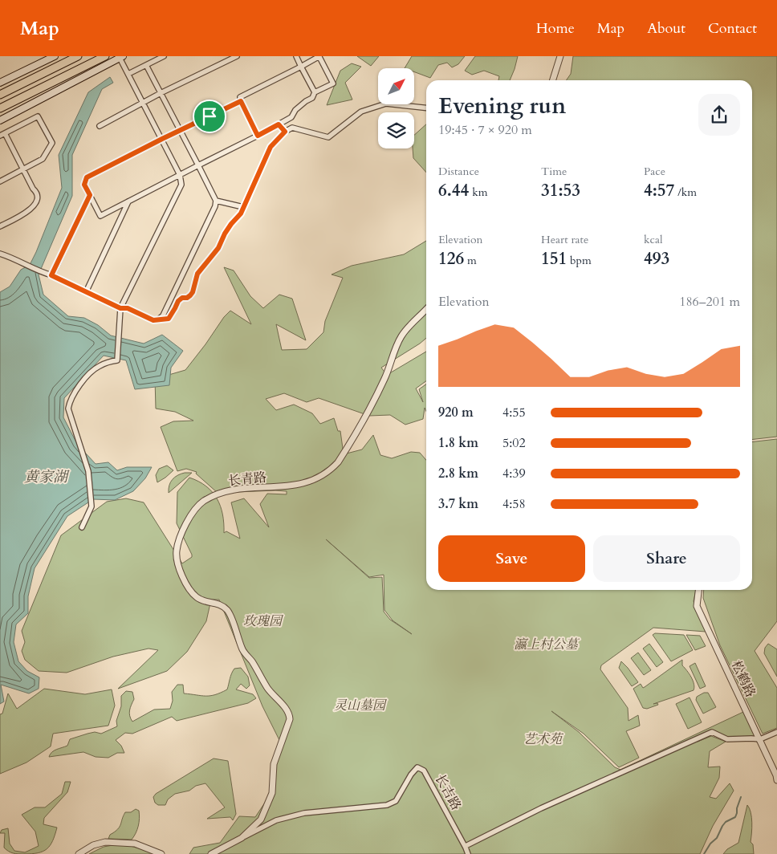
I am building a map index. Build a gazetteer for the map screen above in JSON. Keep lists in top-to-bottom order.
{
  "streets": {
    "street": ["长青路", "松鹤路", "长吉路"]
  },
  "crossings": [
    ["长青路", "长吉路"]
  ],
  "water": ["黄家湖"],
  "parks": [
    "玫瑰园",
    "瀛上村公墓",
    "灵山墓园",
    "艺术苑"
  ],
  "north": "top right",
  "page": {
    "header": "Map",
    "nav": [
      "Home",
      "Map",
      "About",
      "Contact"
    ],
    "heading": ["Evening run", "19:45 · 7 × 920 m"],
    "stats": [
      ["Distance", "6.44 km"],
      ["Time", "31:53"],
      ["Pace", "4:57 /km"],
      ["Elevation", "126 m"],
      ["Heart rate", "151 bpm"],
      ["kcal", "493"]
    ],
    "chart": ["Elevation", "186–201 m"],
    "list": [
      {
        "name": "920 m",
        "note": "4:55"
      },
      {
        "name": "1.8 km",
        "note": "5:02"
      },
      {
        "name": "2.8 km",
        "note": "4:39"
      },
      {
        "name": "3.7 km",
        "note": "4:58"
      }
    ],
    "buttons": ["Save", "Share"]
  }
}
